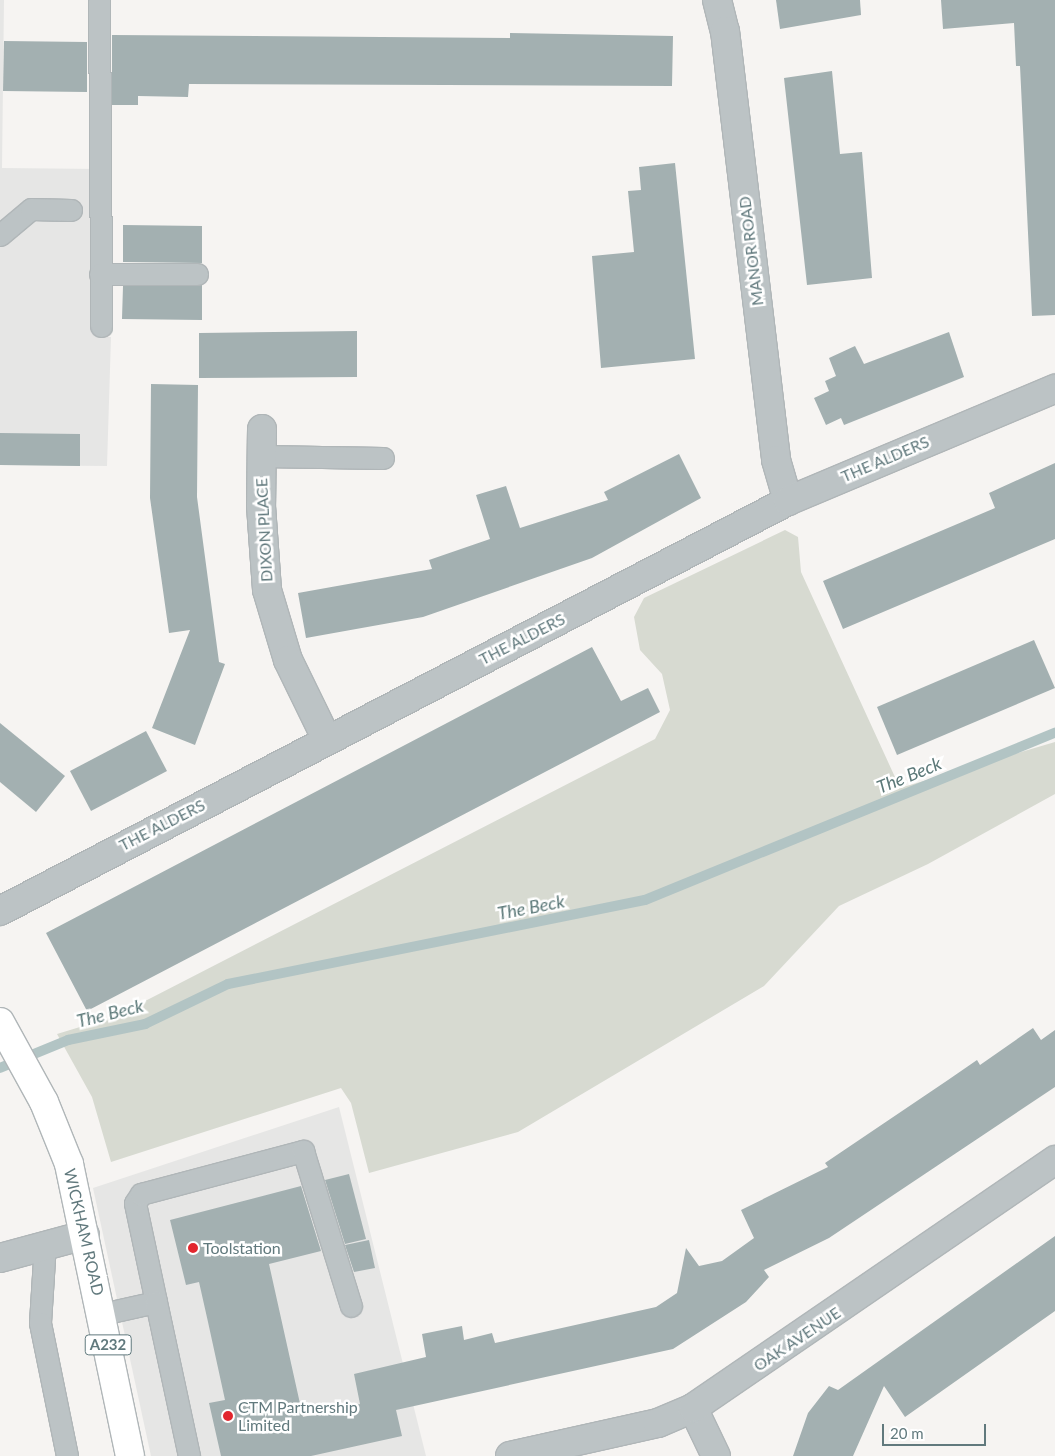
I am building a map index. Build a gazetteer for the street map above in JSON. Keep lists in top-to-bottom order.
{
  "streets": {
    "highway": ["WICKHAM ROAD", "A232"],
    "street": [
      "MANOR ROAD",
      "THE ALDERS",
      "DIXON PLACE",
      "OAK AVENUE"
    ]
  },
  "crossings": [
    ["MANOR ROAD", "THE ALDERS"],
    ["THE ALDERS", "DIXON PLACE"]
  ],
  "water": ["The Beck"],
  "places": ["Toolstation", "CTM Partnership Limited"],
  "scale_bar": "20 m"
}
